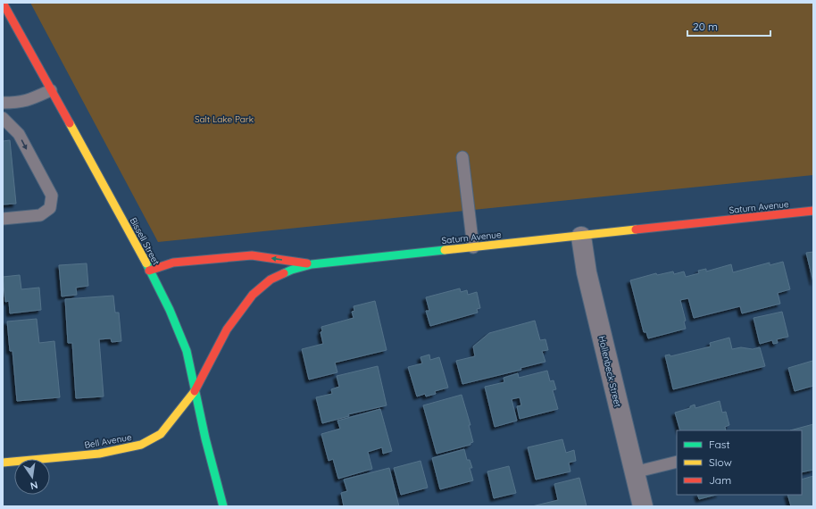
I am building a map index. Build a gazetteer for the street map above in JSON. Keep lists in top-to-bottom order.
{
  "streets": {
    "street": [
      "Saturn Avenue",
      "Bissell Street",
      "Hollenbeck Street",
      "Bell Avenue"
    ]
  },
  "crossings": [
    ["Saturn Avenue", "Bissell Street"],
    ["Saturn Avenue", "Hollenbeck Street"],
    ["Saturn Avenue", "Bell Avenue"],
    ["Bissell Street", "Bell Avenue"]
  ],
  "parks": ["Salt Lake Park"],
  "legend": ["Fast", "Slow", "Jam"],
  "scale_bar": "20 m",
  "north": "bottom"
}
